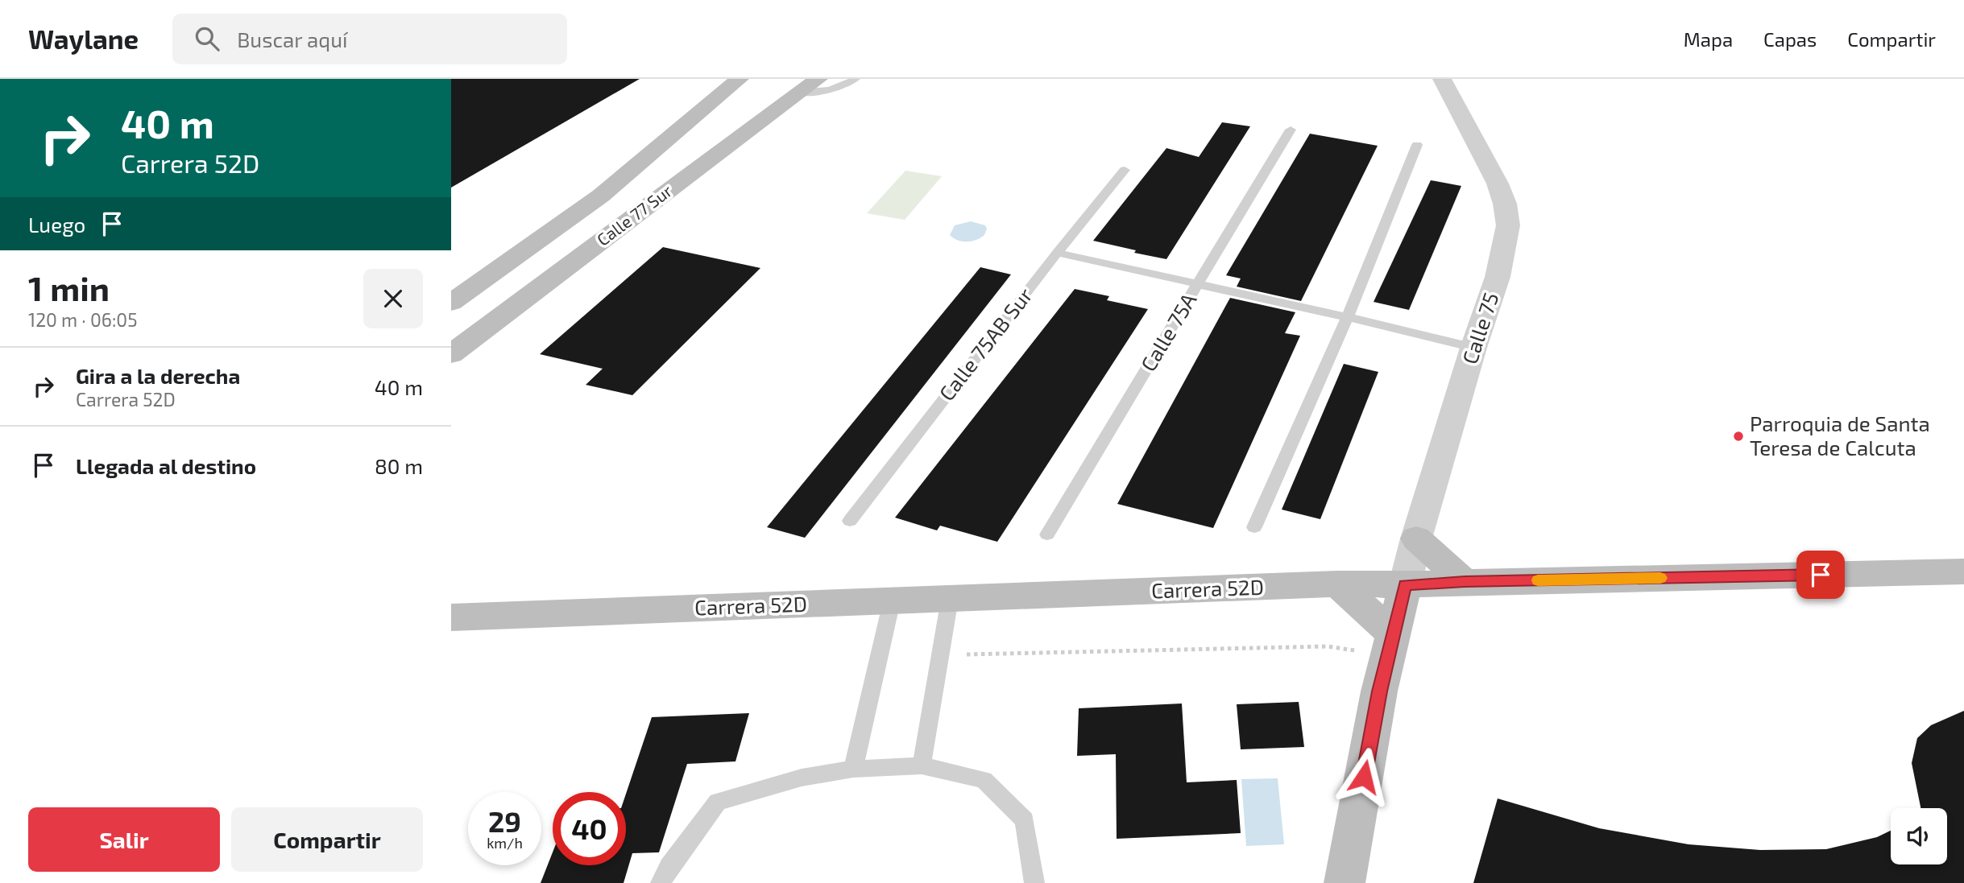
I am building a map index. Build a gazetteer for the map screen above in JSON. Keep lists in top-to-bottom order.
{
  "streets": {
    "street": ["Calle 77 Sur", "Calle 75", "Carrera 52D"],
    "lane": ["Calle 75A", "Calle 75AB Sur"]
  },
  "crossings": [
    ["Calle 75", "Carrera 52D"]
  ],
  "places": ["Parroquia de Santa Teresa de Calcuta"],
  "page": {
    "header": "Waylane",
    "search": "Buscar aquí",
    "nav": ["Mapa", "Capas", "Compartir"],
    "turn": ["40 m", "Carrera 52D"],
    "then": "Luego",
    "heading": ["1 min", "120 m · 06:05"],
    "list": [
      {
        "name": "Gira a la derecha",
        "note": "Carrera 52D",
        "value": "40 m"
      },
      {
        "name": "Llegada al destino",
        "value": "80 m"
      }
    ],
    "speed": "29 km/h",
    "limit": "40",
    "buttons": ["Salir", "Compartir"]
  }
}
